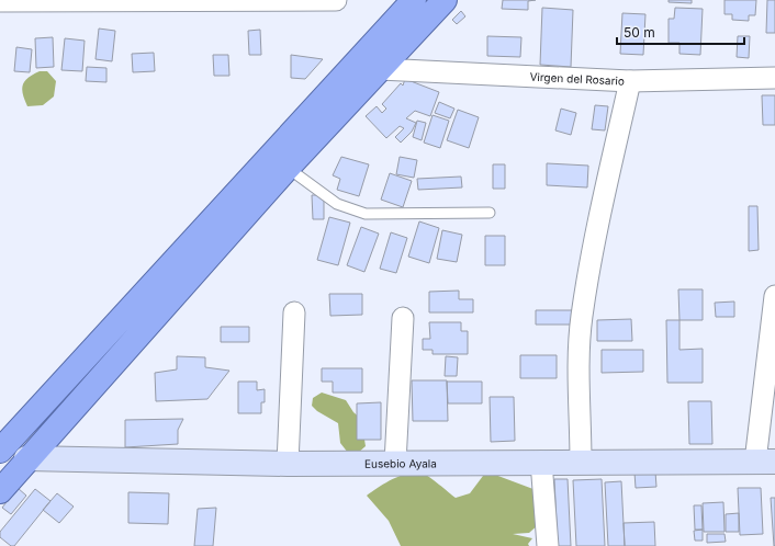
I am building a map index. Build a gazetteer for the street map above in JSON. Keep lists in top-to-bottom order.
{
  "streets": {
    "main road": ["Eusebio Ayala"],
    "street": ["Virgen del Rosario"]
  },
  "scale_bar": "50 m"
}
